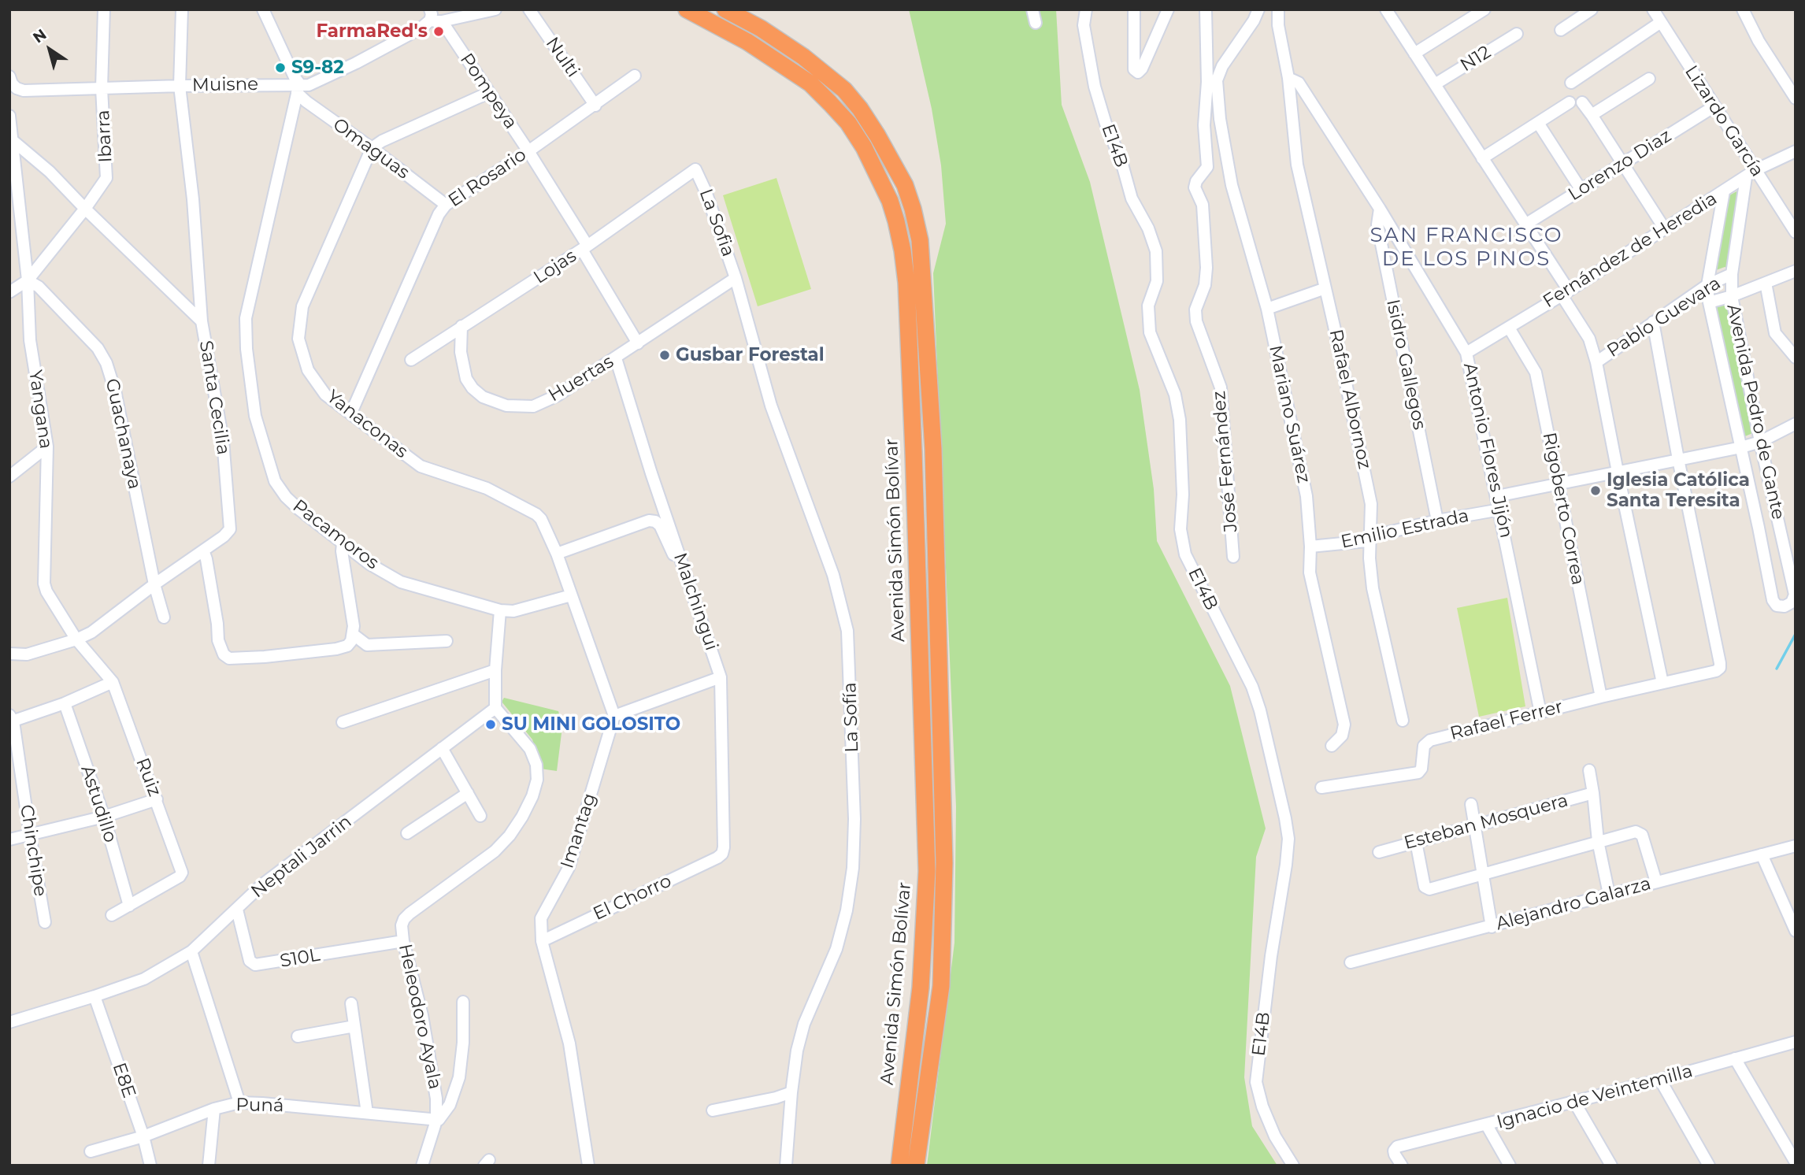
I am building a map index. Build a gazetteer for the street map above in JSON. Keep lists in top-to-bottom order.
{
  "streets": {
    "highway": ["Avenida Simón Bolívar"],
    "street": [
      "Nulti",
      "N12",
      "Muisne",
      "Pompeya",
      "Lizardo García",
      "Ibarra",
      "E14B",
      "Omaguas",
      "Lorenzo Diaz",
      "El Rosario",
      "La Sofia",
      "Fernández de Heredia",
      "Lojas",
      "Pablo Guevara",
      "Isidro Gallegos",
      "Huertas",
      "Santa Cecilia",
      "Rafael Albornoz",
      "Yangana",
      "Avenida Pedro de Gante",
      "Mariano Suárez",
      "Yanaconas",
      "Guachanaya",
      "Antonio Flores Jijón",
      "José Fernández",
      "Rigoberto Correa",
      "Emilio Estrada",
      "Pacamoros",
      "Malchingui",
      "La Sofía",
      "Rafael Ferrer",
      "Ruiz",
      "Astudillo",
      "Esteban Mosquera",
      "Imantag",
      "Chinchipe",
      "Neptali Jarrin",
      "El Chorro",
      "Alejandro Galarza",
      "S10L",
      "Heleodoro Ayala",
      "E8E",
      "Ignacio de Veintemilla",
      "Puná"
    ]
  },
  "crossings": [
    ["Nulti", "El Rosario"],
    ["Muisne", "Pompeya"],
    ["Muisne", "Ibarra"],
    ["Muisne", "Omaguas"],
    ["Muisne", "Santa Cecilia"],
    ["Muisne", "Pacamoros"],
    ["Pompeya", "El Rosario"],
    ["Pompeya", "Lojas"],
    ["Pompeya", "Huertas"],
    ["Lizardo García", "Lorenzo Diaz"],
    ["Lizardo García", "Fernández de Heredia"],
    ["Lizardo García", "Avenida Pedro de Gante"],
    ["Ibarra", "Yangana"],
    ["Ibarra", "Guachanaya"],
    ["Omaguas", "El Rosario"],
    ["Omaguas", "Yanaconas"],
    ["Omaguas", "Pacamoros"],
    ["El Rosario", "Yanaconas"],
    ["La Sofia", "Lojas"],
    ["La Sofia", "Huertas"],
    ["La Sofia", "La Sofía"],
    ["Fernández de Heredia", "Avenida Pedro de Gante"],
    ["Fernández de Heredia", "Antonio Flores Jijón"],
    ["Fernández de Heredia", "Rigoberto Correa"],
    ["Lojas", "Huertas"],
    ["Pablo Guevara", "Avenida Pedro de Gante"],
    ["Isidro Gallegos", "Antonio Flores Jijón"],
    ["Isidro Gallegos", "Emilio Estrada"],
    ["Huertas", "Malchingui"],
    ["Huertas", "La Sofía"],
    ["Santa Cecilia", "Yangana"],
    ["Santa Cecilia", "Guachanaya"],
    ["Rafael Albornoz", "Antonio Flores Jijón"],
    ["Rafael Albornoz", "Emilio Estrada"],
    ["Yangana", "Guachanaya"],
    ["Yangana", "Ruiz"],
    ["Mariano Suárez", "José Fernández"],
    ["Mariano Suárez", "Emilio Estrada"],
    ["Yanaconas", "Pacamoros"],
    ["Antonio Flores Jijón", "Emilio Estrada"],
    ["Antonio Flores Jijón", "Rafael Ferrer"],
    ["Rigoberto Correa", "Rafael Ferrer"],
    ["Malchingui", "El Chorro"],
    ["Ruiz", "Astudillo"],
    ["Imantag", "El Chorro"],
    ["Neptali Jarrin", "S10L"],
    ["Neptali Jarrin", "Heleodoro Ayala"],
    ["Neptali Jarrin", "E8E"],
    ["S10L", "Heleodoro Ayala"],
    ["Heleodoro Ayala", "Puná"],
    ["E8E", "Puná"]
  ],
  "districts": ["SAN FRANCISCO DE LOS PINOS"],
  "places": [
    "FarmaRed's",
    "S9-82",
    "Gusbar Forestal",
    "Iglesia Católica Santa Teresita",
    "SU MINI GOLOSITO"
  ],
  "north": "top left"
}
